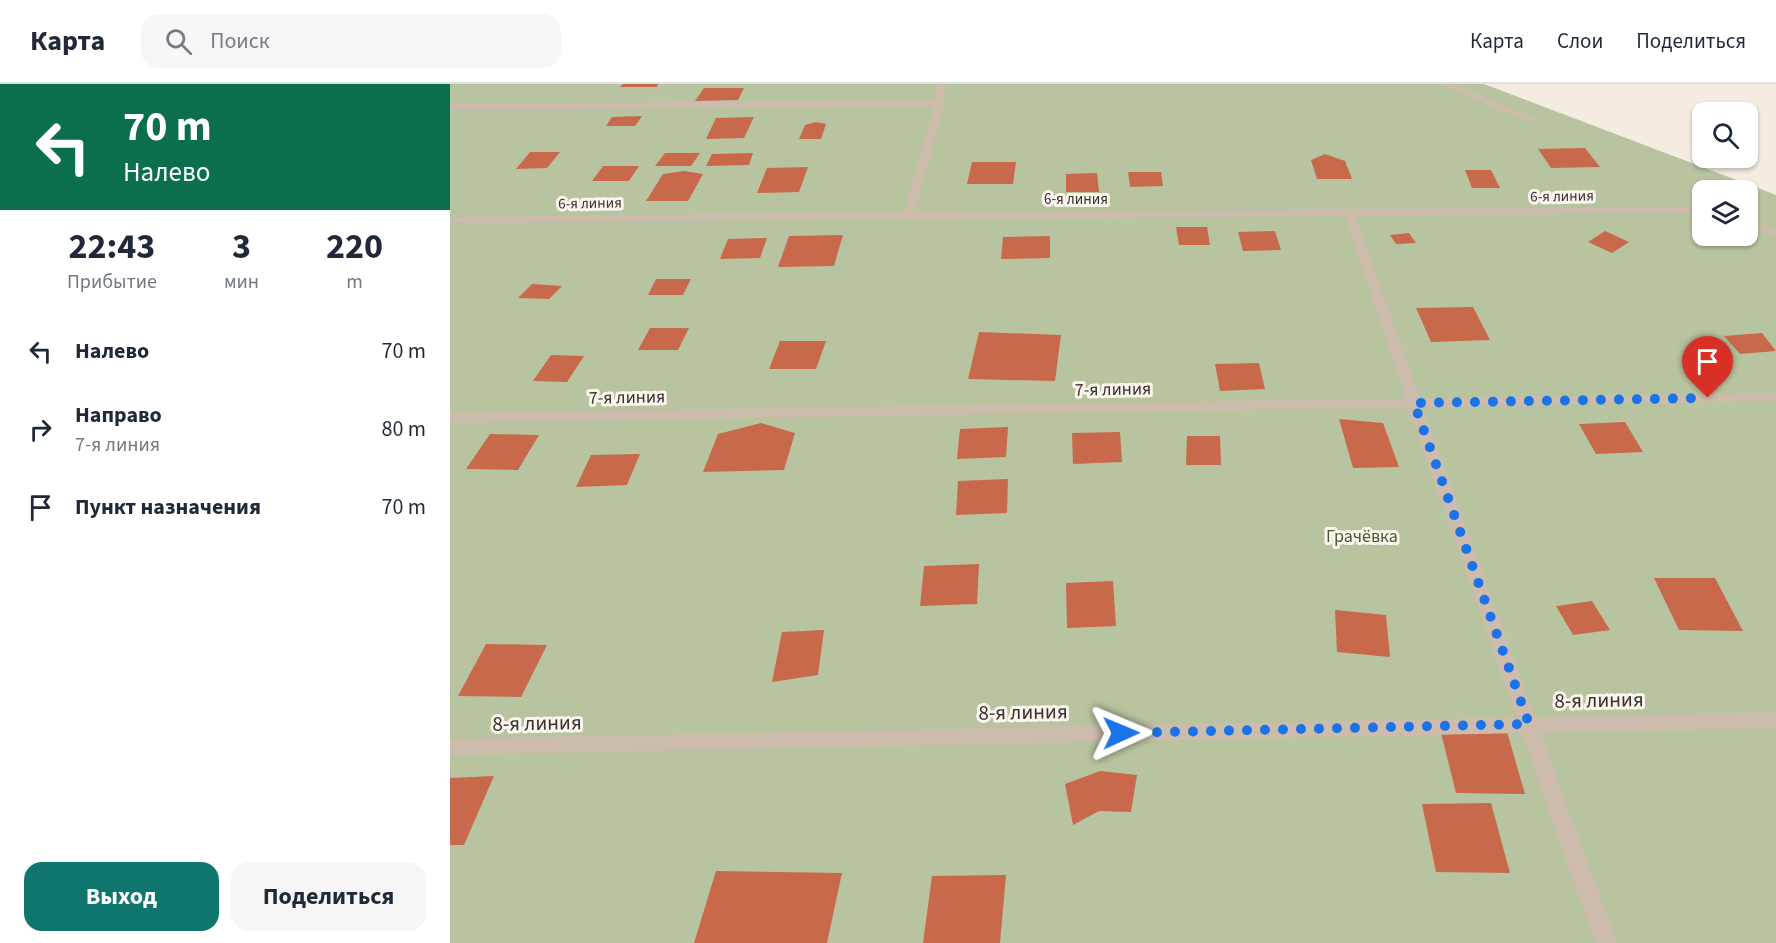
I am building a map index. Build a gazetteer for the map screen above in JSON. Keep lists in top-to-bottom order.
{
  "streets": {
    "street": ["6-я линия", "7-я линия", "8-я линия"]
  },
  "parks": ["Грачёвка"],
  "page": {
    "header": "Карта",
    "search": "Поиск",
    "nav": ["Карта", "Слои", "Поделиться"],
    "turn": ["70 m", "Налево"],
    "eta": [
      "22:43",
      "Прибытие",
      "3",
      "мин",
      "220",
      "m"
    ],
    "list": [
      {
        "name": "Налево",
        "value": "70 m"
      },
      {
        "name": "Направо",
        "note": "7-я линия",
        "value": "80 m"
      },
      {
        "name": "Пункт назначения",
        "value": "70 m"
      }
    ],
    "buttons": ["Выход", "Поделиться"]
  }
}
